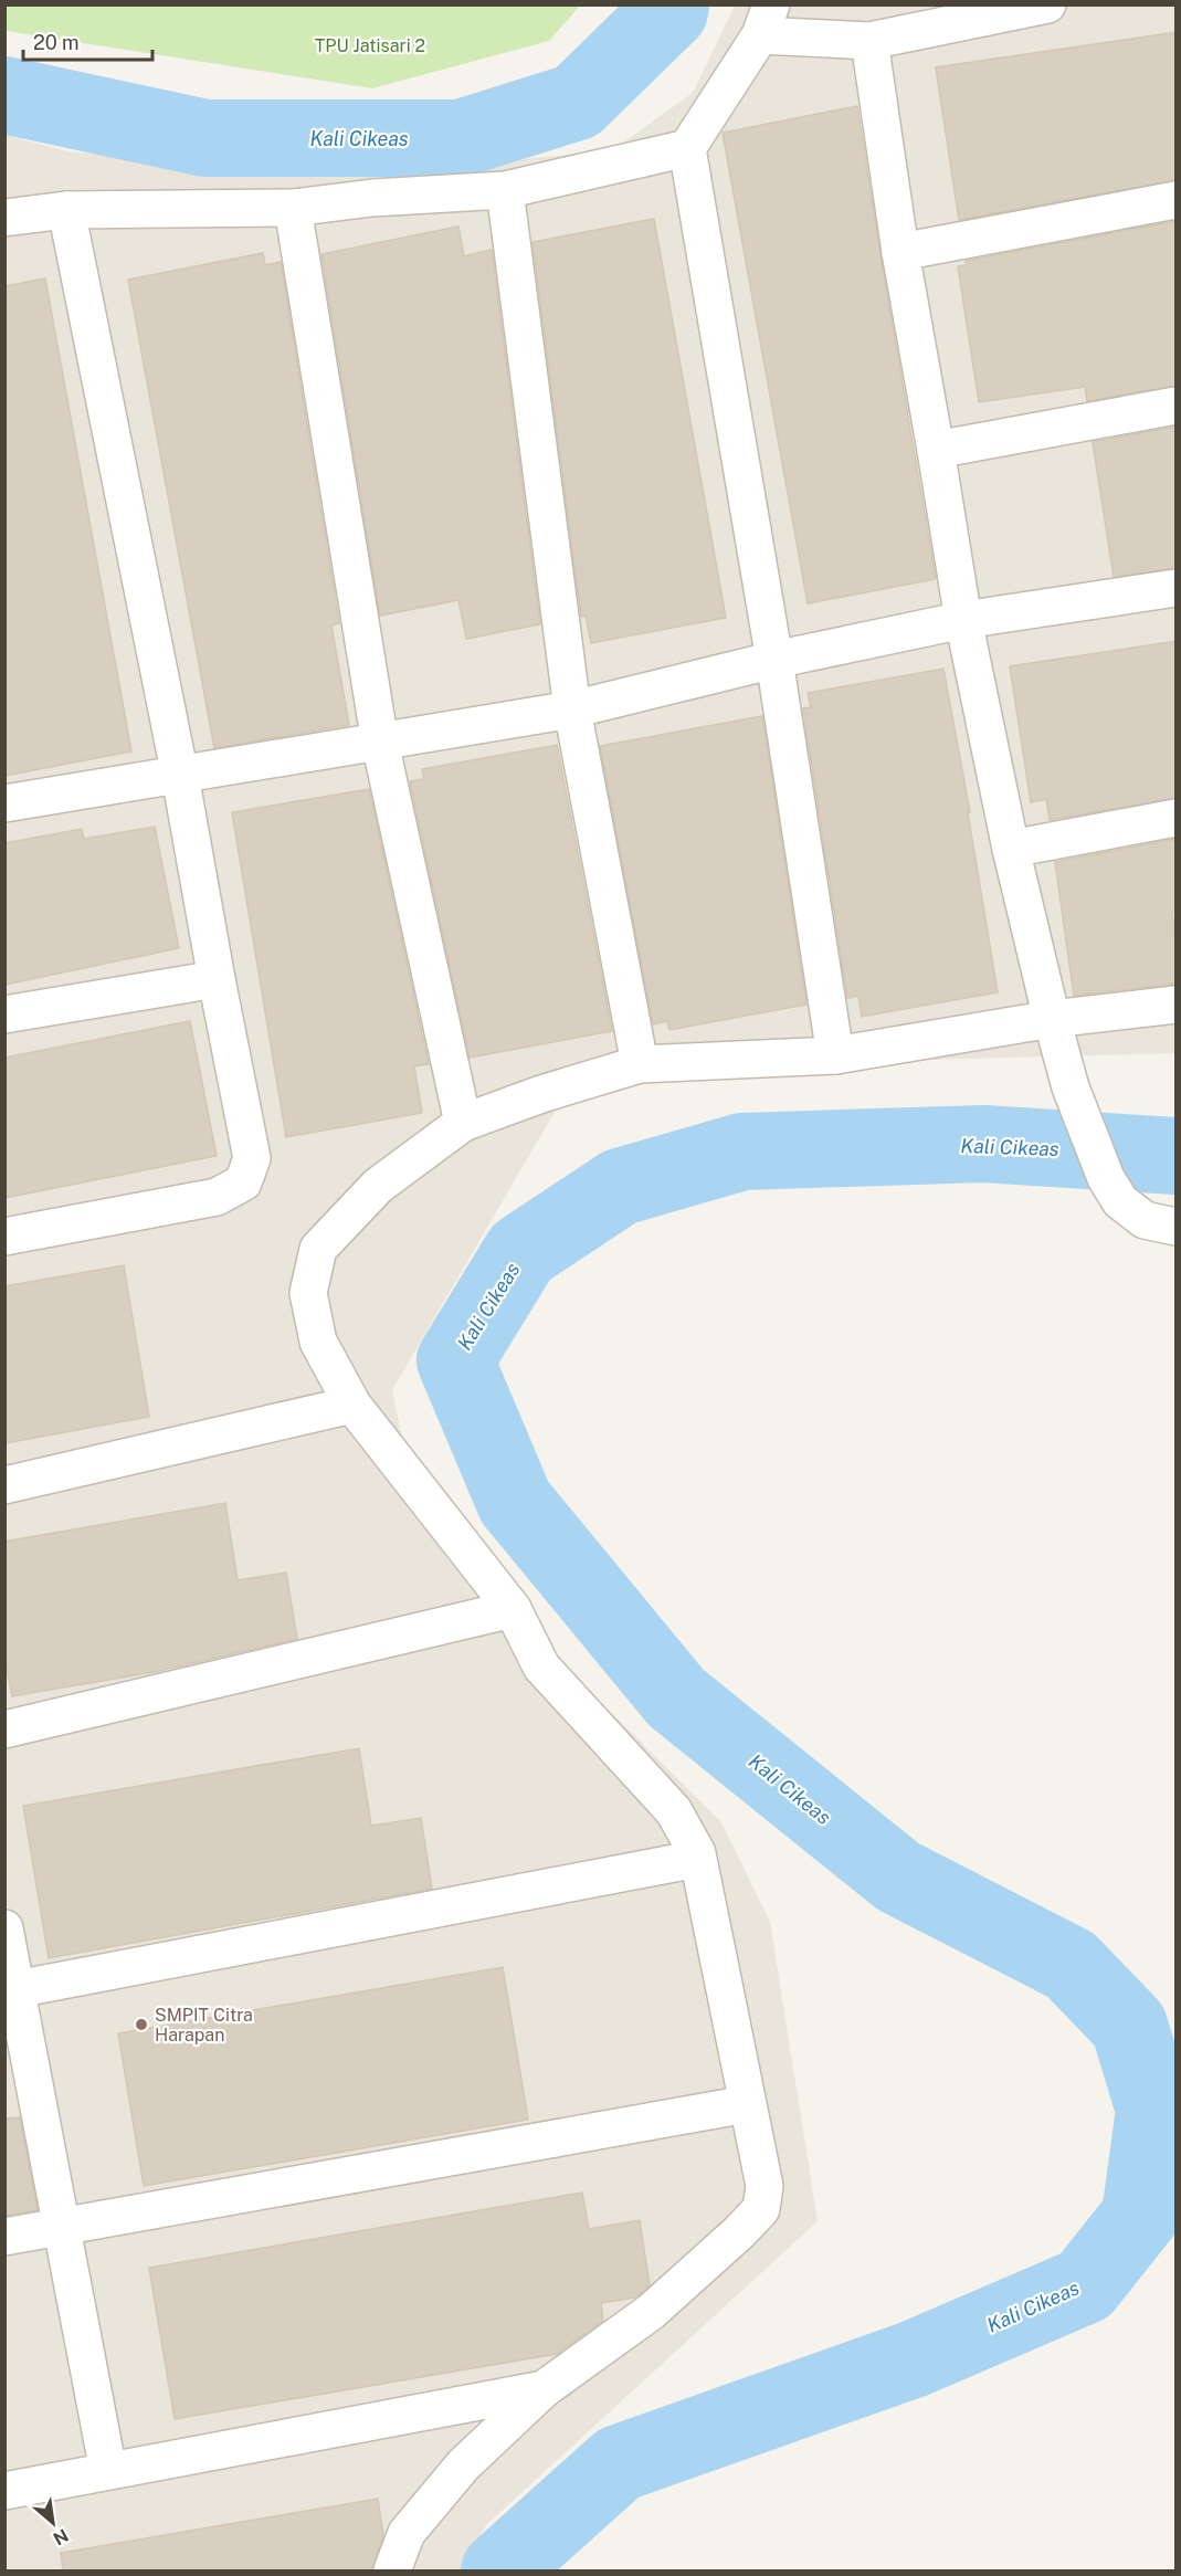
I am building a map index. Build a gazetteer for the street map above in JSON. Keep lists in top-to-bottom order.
{
  "water": ["Kali Cikeas"],
  "parks": ["TPU Jatisari 2"],
  "places": ["SMPIT Citra Harapan"],
  "scale_bar": "20 m",
  "north": "bottom right"
}
